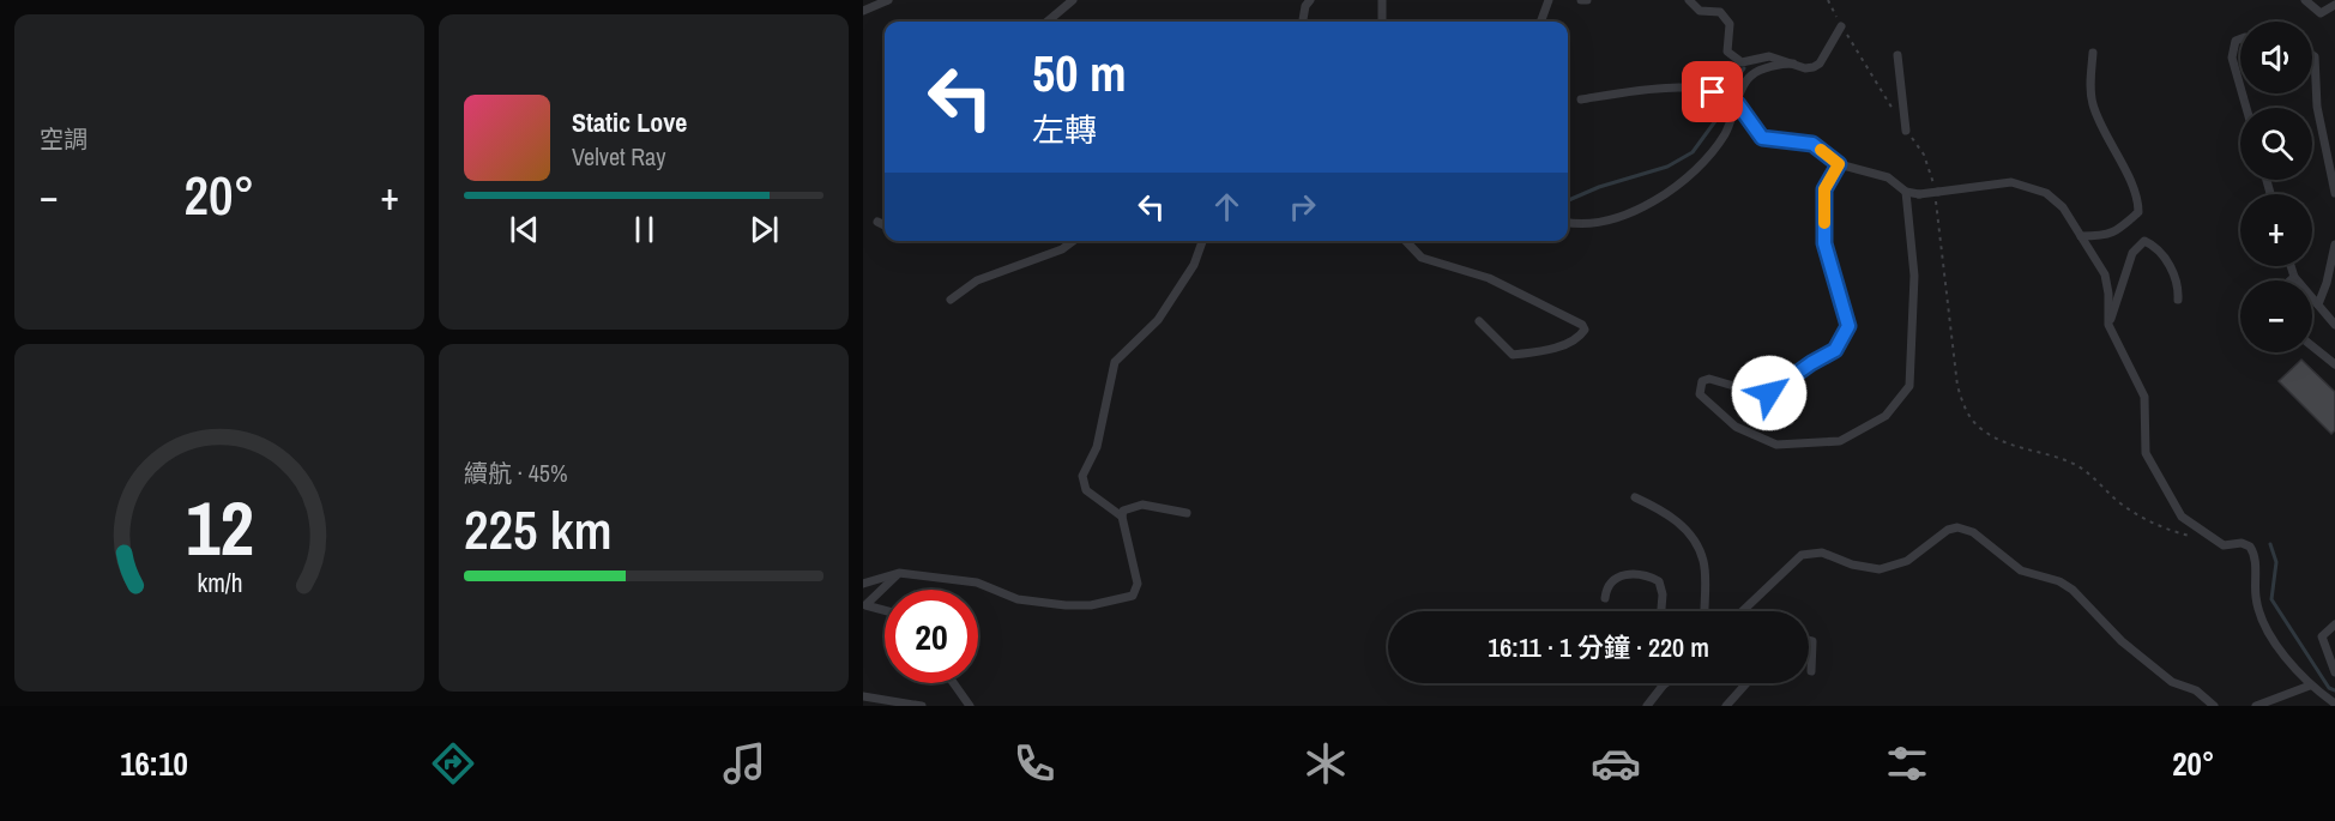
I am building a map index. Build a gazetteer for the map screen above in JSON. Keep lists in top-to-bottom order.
{
  "page": {
    "tile": [
      "空調",
      ["續航 · 45%", "225 km"]
    ],
    "map_buttons": ["+", "−"],
    "turn": ["50 m", "左轉"],
    "song": ["Static Love", "Velvet Ray"],
    "heat": ["−", "20°", "+"],
    "limit": "20",
    "trip": "16:11 · 1 分鐘 · 220 m",
    "tabs": ["16:10", "20°"],
    "gauge": ["12", "km/h"]
  }
}
